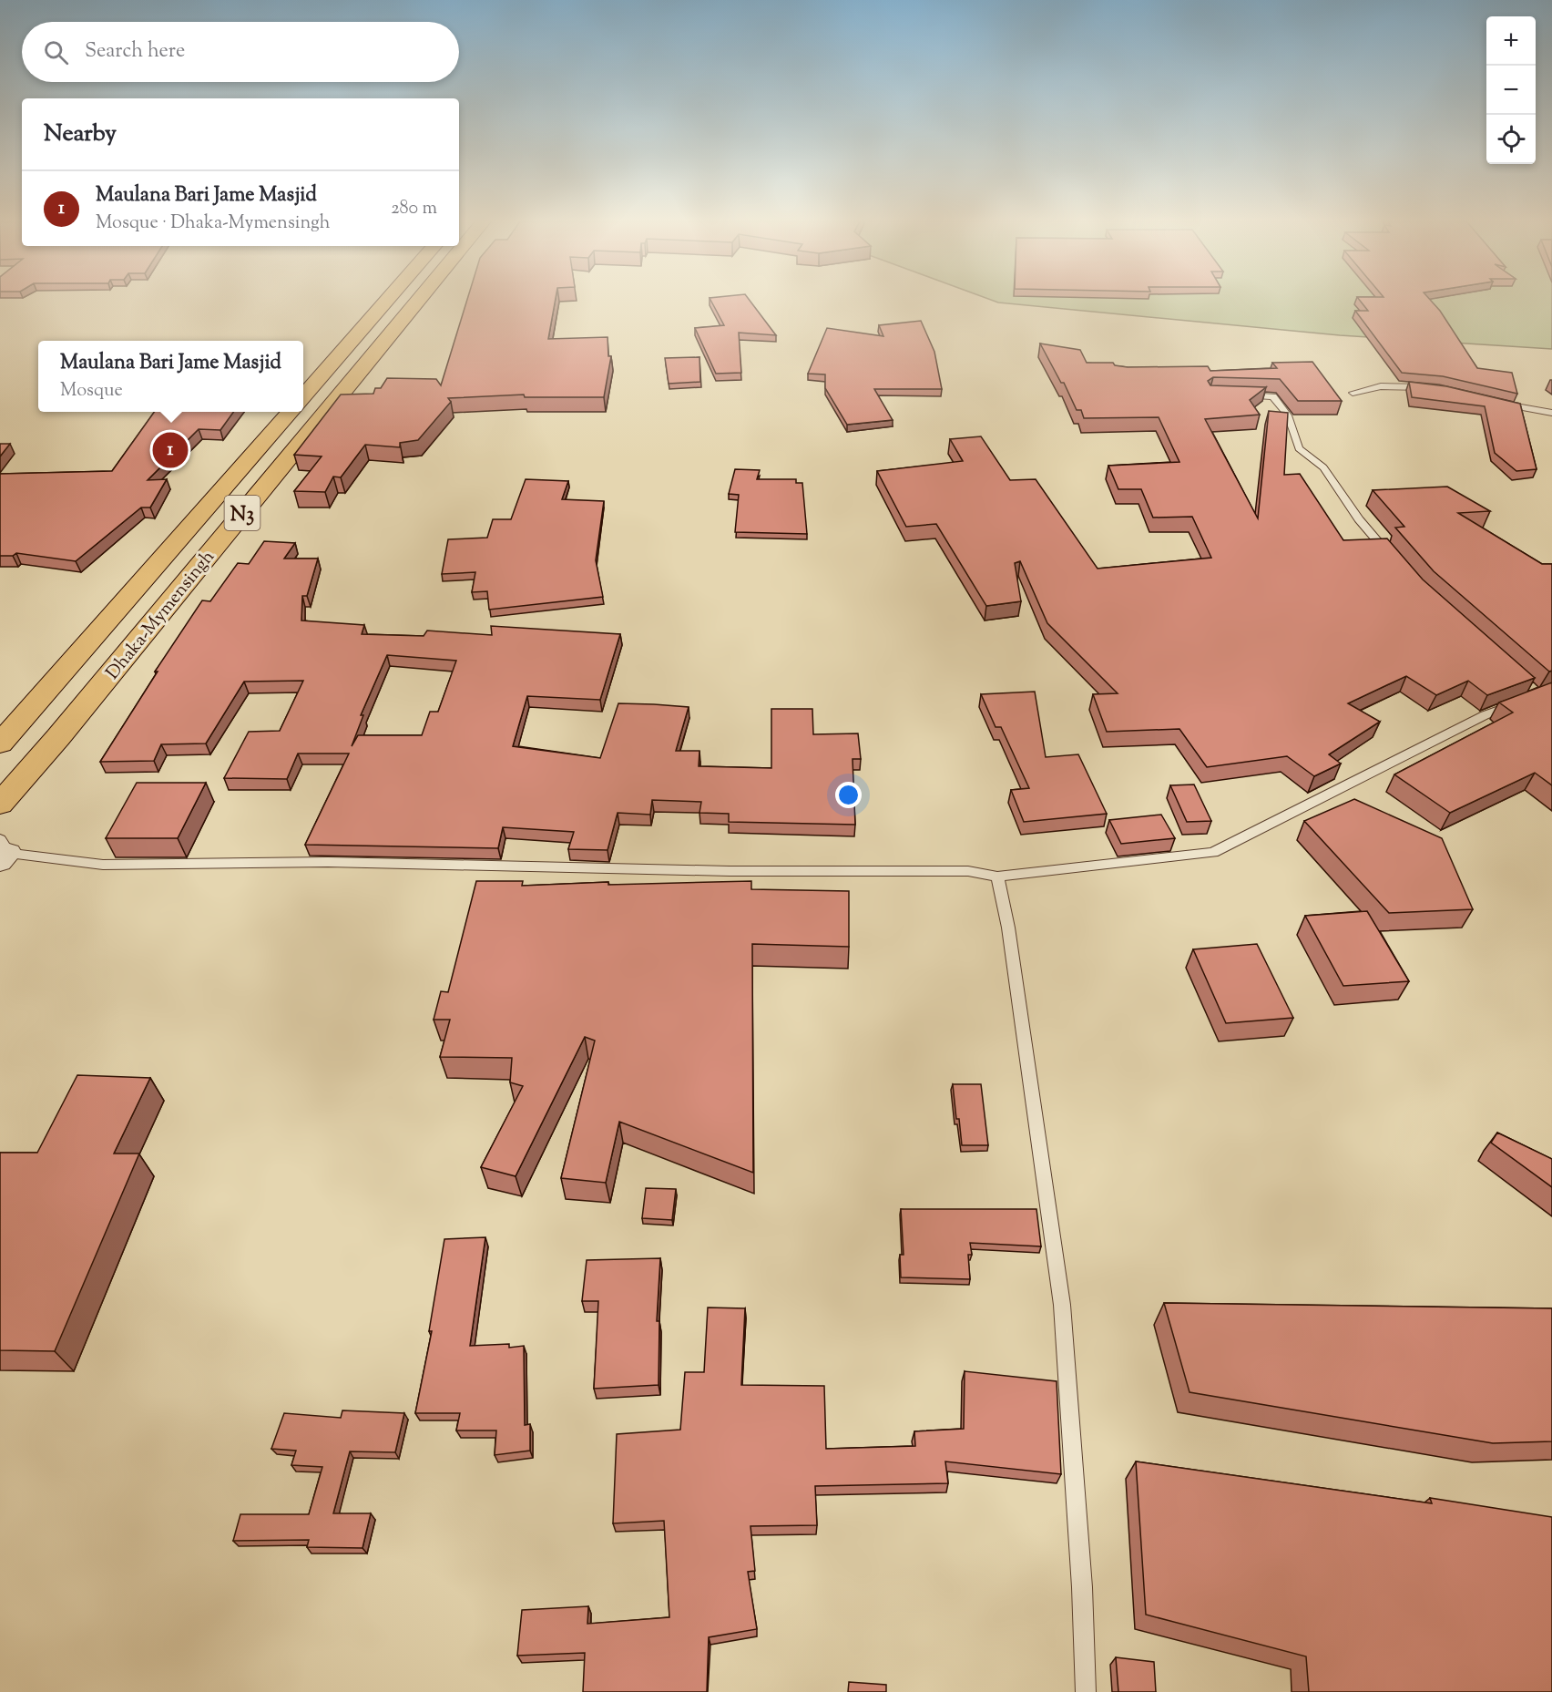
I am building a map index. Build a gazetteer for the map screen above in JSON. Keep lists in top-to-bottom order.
{
  "streets": {
    "highway": ["N3", "Dhaka-Mymensingh"]
  },
  "page": {
    "map_buttons": ["+", "−"],
    "search": "Search here",
    "heading": "Nearby",
    "list": [
      {
        "mark": "1",
        "name": "Maulana Bari Jame Masjid",
        "note": "Mosque · Dhaka-Mymensingh",
        "value": "280 m"
      }
    ],
    "popup": ["Maulana Bari Jame Masjid", "Mosque"],
    "pins": "1"
  }
}
